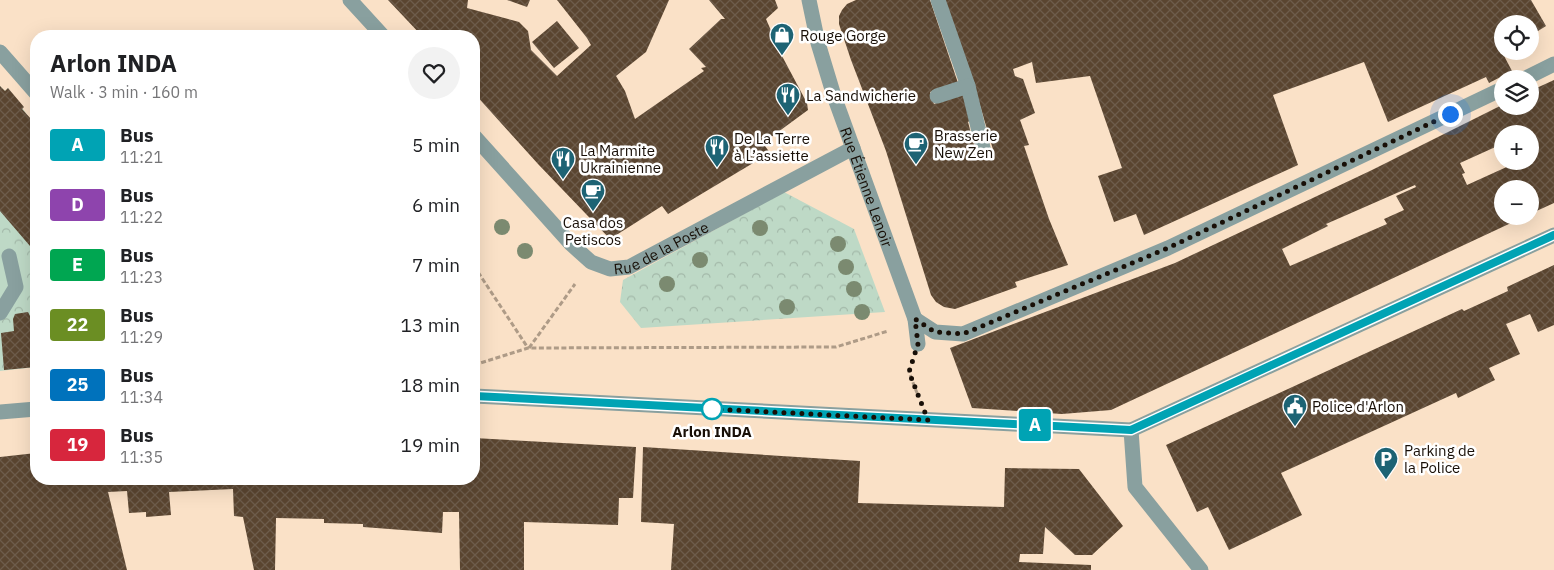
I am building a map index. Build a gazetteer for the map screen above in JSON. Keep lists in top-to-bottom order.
{
  "streets": {
    "street": ["Rue Étienne Lenoir", "Rue de la Poste"]
  },
  "crossings": [
    ["Rue Étienne Lenoir", "Rue de la Poste"]
  ],
  "places": {
    "shop": ["Rouge Gorge"],
    "restaurant": ["La Sandwicherie", "De La Terre à L’assiette", "La Marmite Ukrainienne"],
    "cafe": ["Brasserie New Zen", "Casa dos Petiscos"],
    "other": ["Arlon INDA"],
    "public building": ["Police d'Arlon"],
    "parking": ["Parking de la Police"]
  },
  "lines": ["bus line A"],
  "page": {
    "on_map": "A",
    "map_buttons": ["+", "−"],
    "heading": ["Arlon INDA", "Walk · 3 min · 160 m"],
    "list": [
      {
        "mark": "A",
        "name": "Bus",
        "note": "11:21",
        "value": "5 min"
      },
      {
        "mark": "D",
        "name": "Bus",
        "note": "11:22",
        "value": "6 min"
      },
      {
        "mark": "E",
        "name": "Bus",
        "note": "11:23",
        "value": "7 min"
      },
      {
        "mark": "22",
        "name": "Bus",
        "note": "11:29",
        "value": "13 min"
      },
      {
        "mark": "25",
        "name": "Bus",
        "note": "11:34",
        "value": "18 min"
      },
      {
        "mark": "19",
        "name": "Bus",
        "note": "11:35",
        "value": "19 min"
      }
    ]
  }
}
